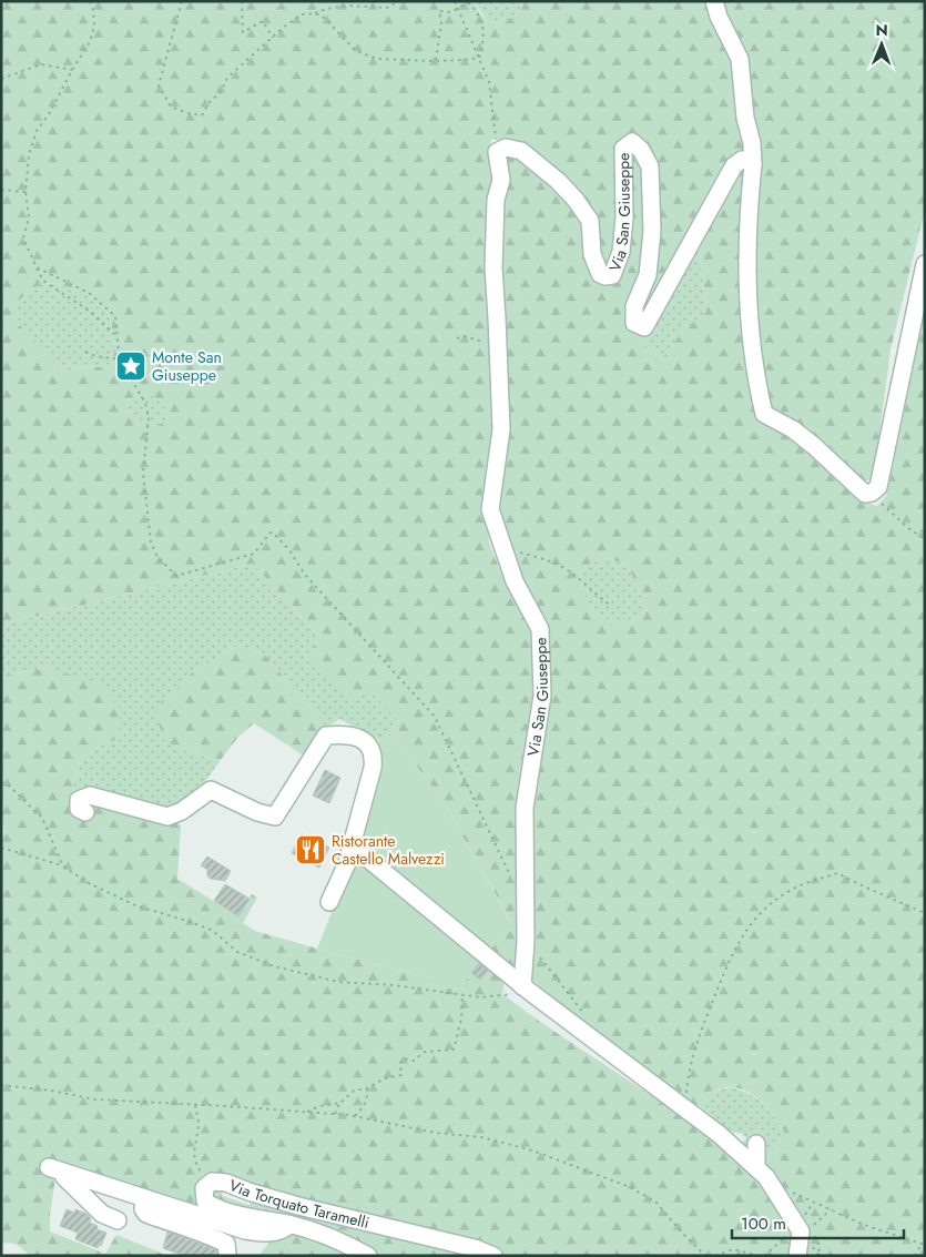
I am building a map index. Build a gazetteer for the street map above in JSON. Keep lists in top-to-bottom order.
{
  "streets": {
    "street": ["Via San Giuseppe", "Via Torquato Taramelli"]
  },
  "places": {
    "place": ["Monte San Giuseppe"],
    "restaurant": ["Ristorante Castello Malvezzi"]
  },
  "scale_bar": "100 m",
  "north": "top"
}
